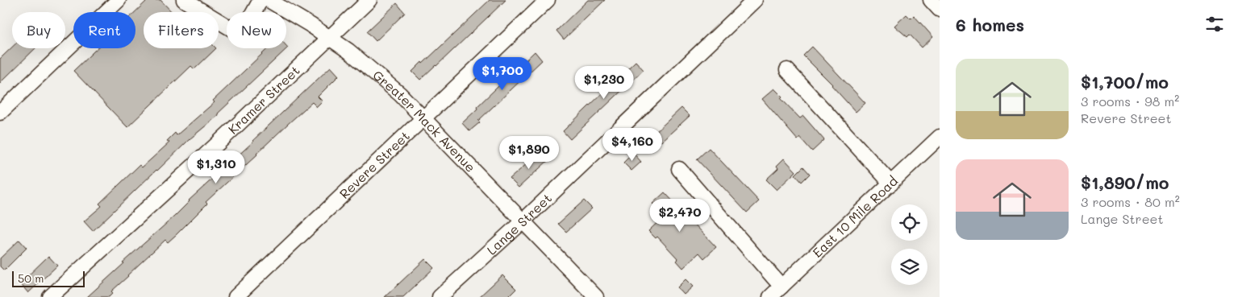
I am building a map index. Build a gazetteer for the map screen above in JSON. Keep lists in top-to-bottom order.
{
  "streets": {
    "street": [
      "Kramer Street",
      "Greater Mack Avenue",
      "Revere Street",
      "East 10 Mile Road",
      "Lange Street"
    ]
  },
  "crossings": [
    ["Kramer Street", "Greater Mack Avenue"],
    ["Greater Mack Avenue", "Revere Street"],
    ["Greater Mack Avenue", "Lange Street"]
  ],
  "scale_bar": "50 m",
  "page": {
    "heading": "6 homes",
    "chip": [
      "Buy",
      "Rent",
      "Filters",
      "New"
    ],
    "list": [
      {
        "name": "$1,700/mo",
        "note": "3 rooms · 98 m² · Revere Street"
      },
      {
        "name": "$1,890/mo",
        "note": "3 rooms · 80 m² · Lange Street"
      }
    ],
    "price": [
      "$1,700",
      "$1,230",
      "$4,160",
      "$1,890",
      "$1,310",
      "$2,470"
    ],
    "scale": "50 m"
  }
}
